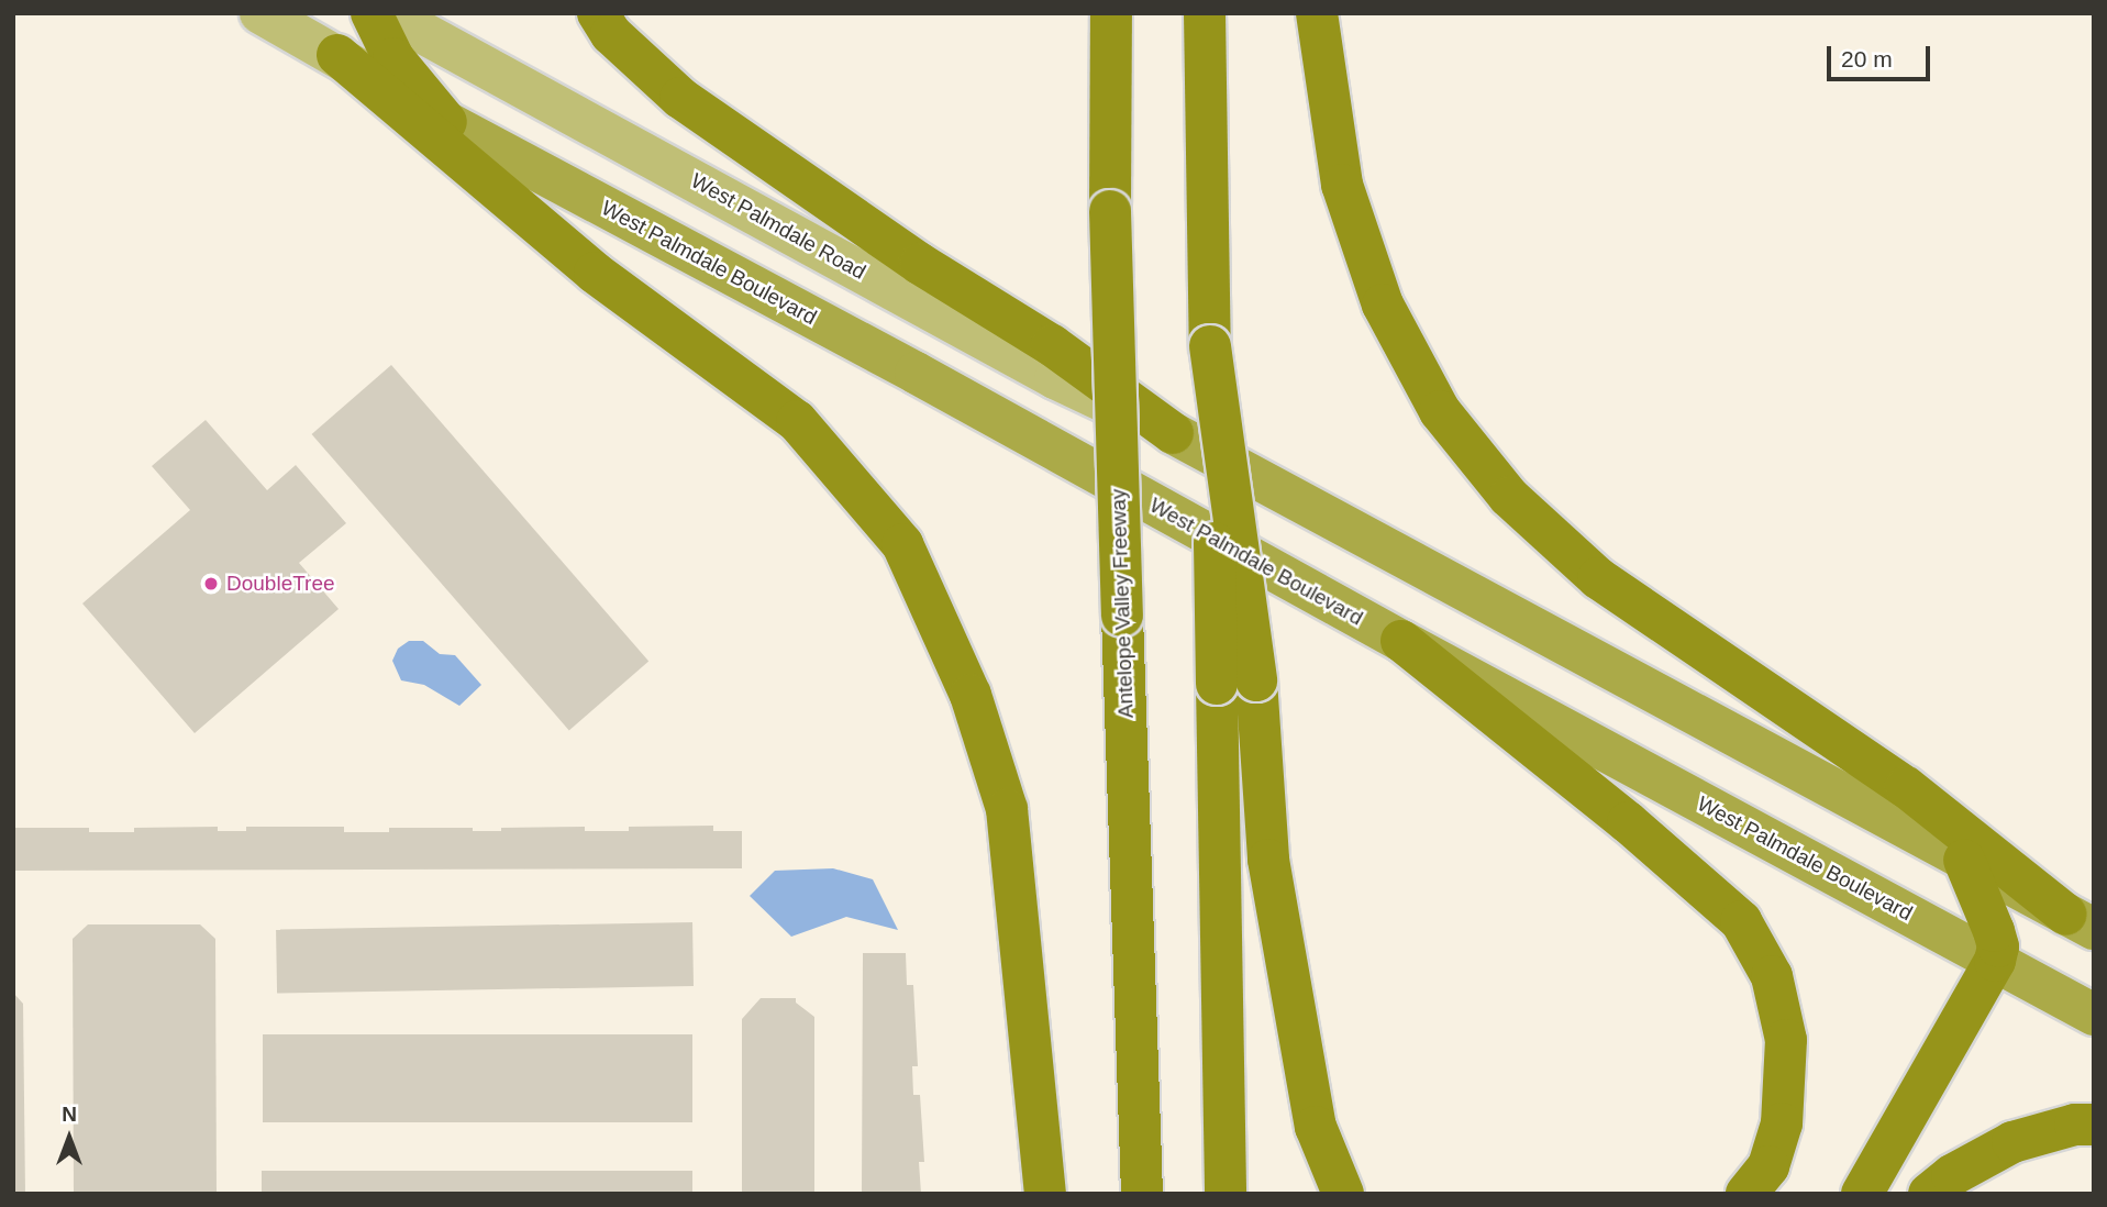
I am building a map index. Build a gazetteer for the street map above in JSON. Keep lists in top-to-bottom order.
{
  "streets": {
    "highway": ["West Palmdale Boulevard", "Antelope Valley Freeway"],
    "main road": ["West Palmdale Road"]
  },
  "places": ["DoubleTree"],
  "scale_bar": "20 m",
  "north": "top"
}
